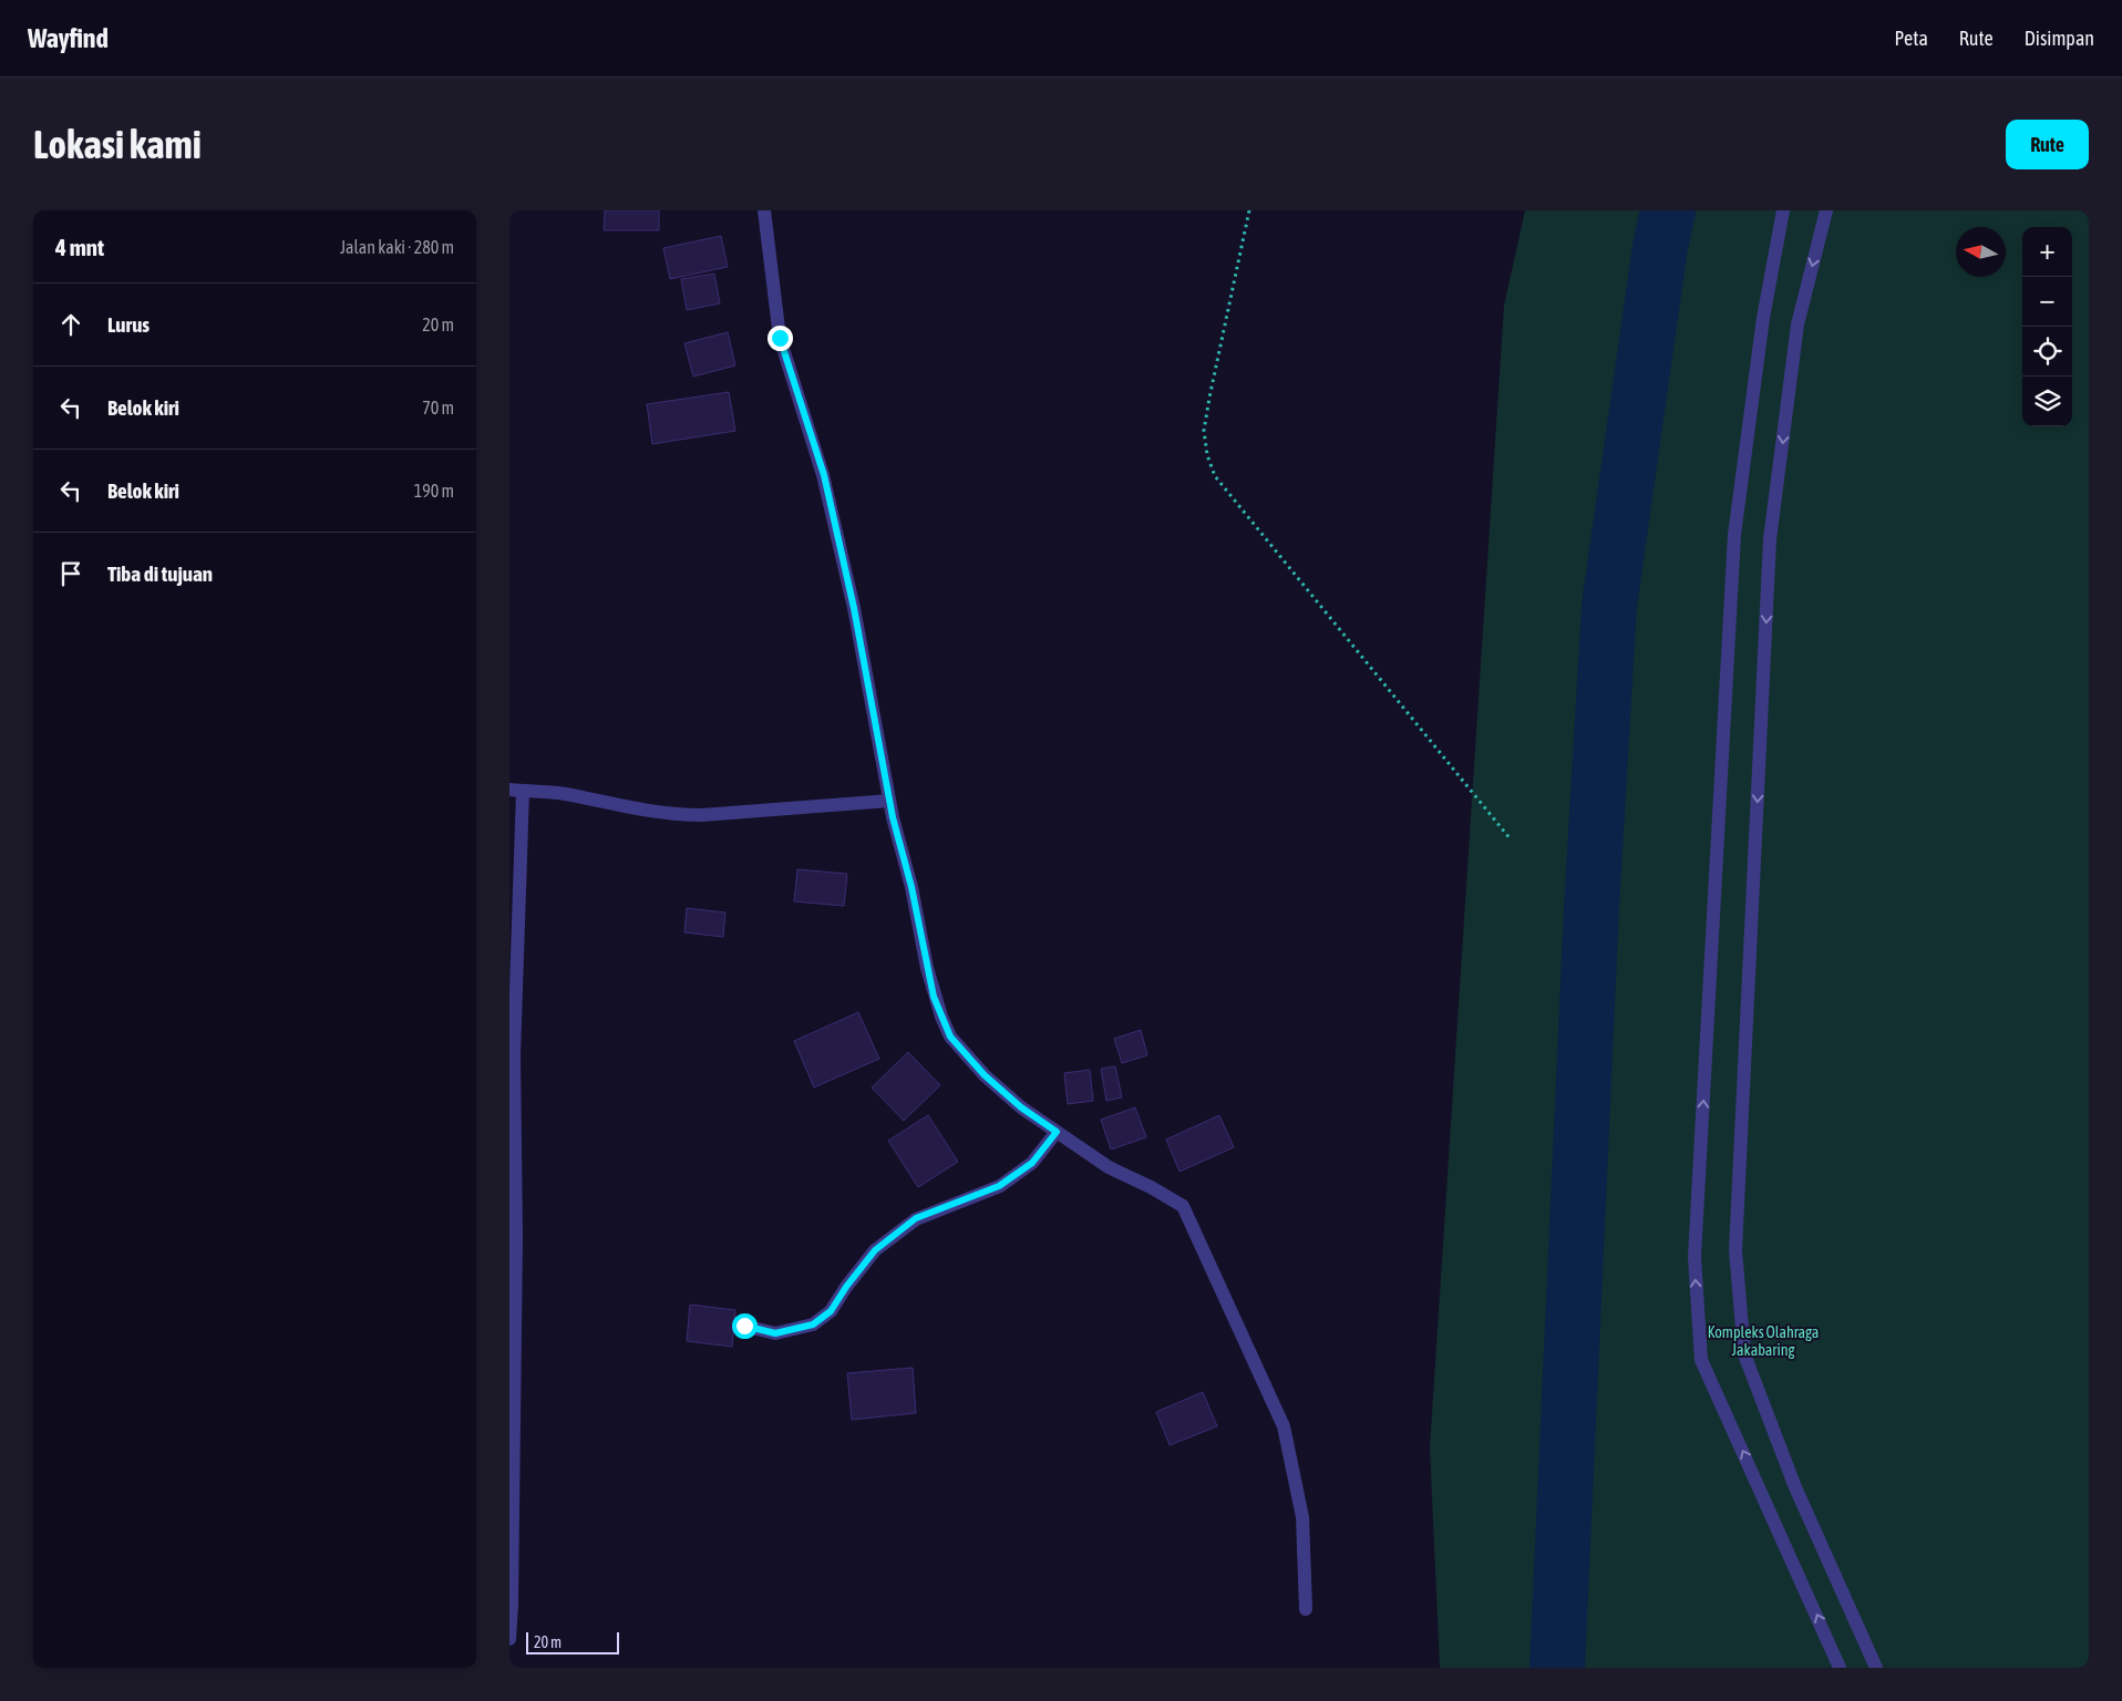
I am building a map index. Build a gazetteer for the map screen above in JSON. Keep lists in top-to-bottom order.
{
  "parks": ["Kompleks Olahraga Jakabaring"],
  "scale_bar": "20 m",
  "north": "left",
  "page": {
    "header": "Wayfind",
    "nav": ["Peta", "Rute", "Disimpan"],
    "buttons": "Rute",
    "title": "Lokasi kami",
    "heading": ["4 mnt", "Jalan kaki · 280 m"],
    "map_buttons": ["+", "−"],
    "list": [
      ["Lurus", "20 m"],
      ["Belok kiri", "70 m"],
      ["Belok kiri", "190 m"],
      "Tiba di tujuan"
    ],
    "scale": "20 m"
  }
}
